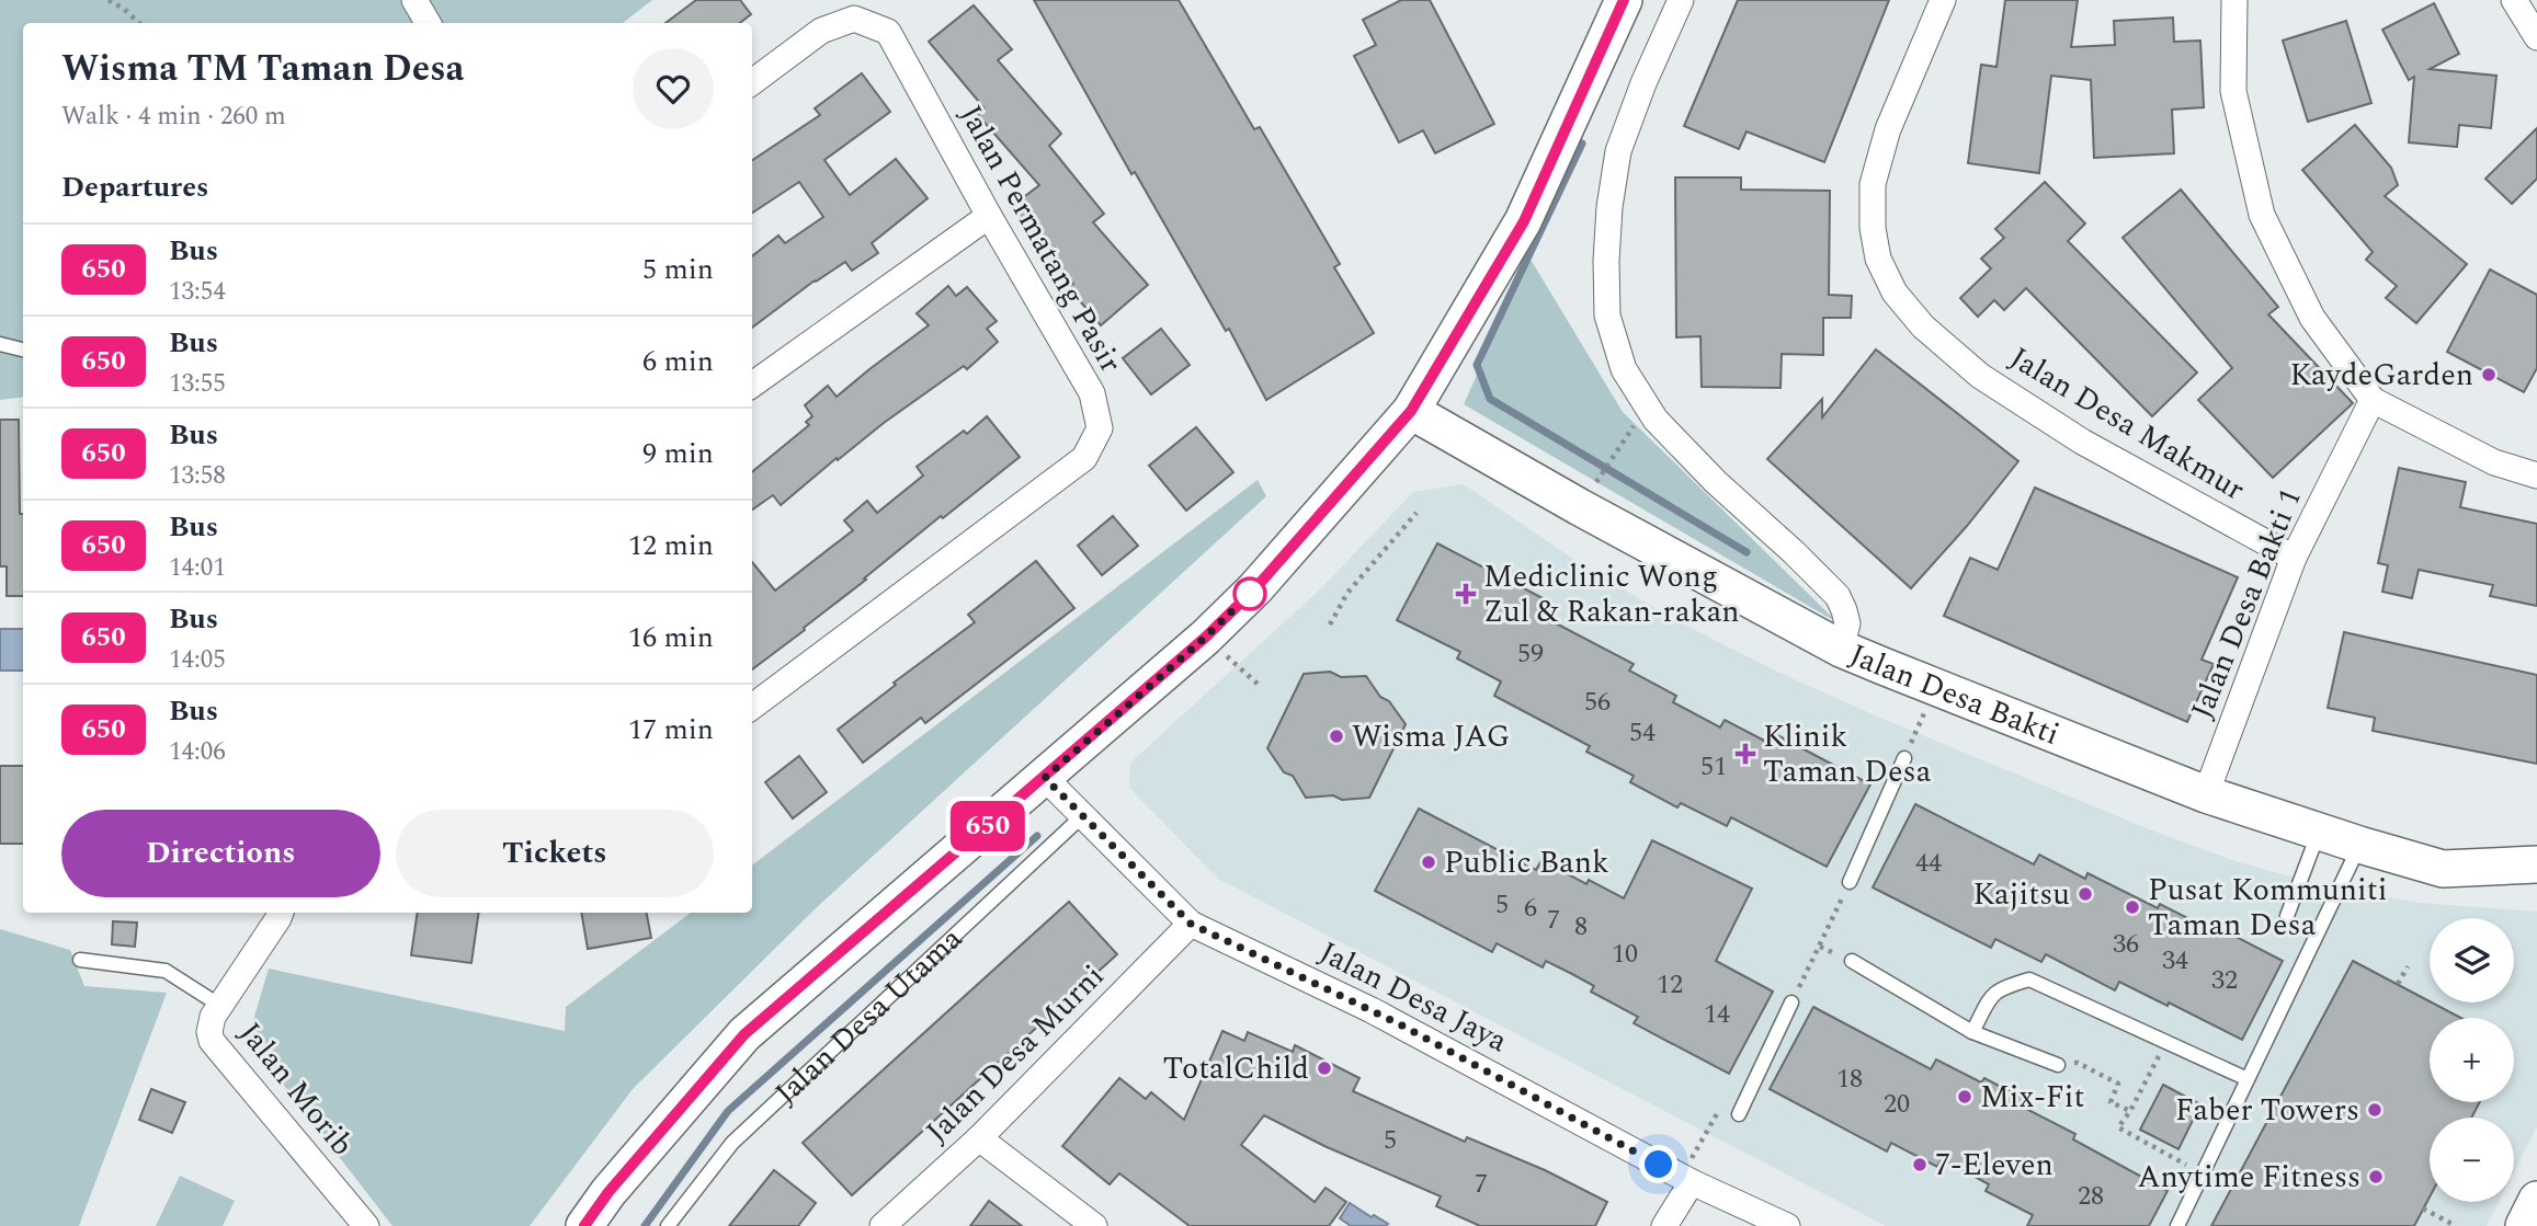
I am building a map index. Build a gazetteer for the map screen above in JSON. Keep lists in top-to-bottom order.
{
  "streets": {
    "street": [
      "Jalan Permatang Pasir",
      "Jalan Desa Makmur",
      "Jalan Desa Bakti 1",
      "Jalan Desa Bakti",
      "Jalan Desa Jaya",
      "Jalan Desa Utama",
      "Jalan Desa Murni",
      "Jalan Morib"
    ]
  },
  "crossings": [
    ["Jalan Desa Makmur", "Jalan Desa Bakti 1"],
    ["Jalan Desa Bakti 1", "Jalan Desa Bakti"],
    ["Jalan Desa Bakti", "Jalan Desa Utama"],
    ["Jalan Desa Jaya", "Jalan Desa Utama"],
    ["Jalan Desa Jaya", "Jalan Desa Murni"]
  ],
  "places": {
    "other": [
      "KaydeGarden",
      "Wisma JAG",
      "Public Bank",
      "Kajitsu",
      "Pusat Kommuniti Taman Desa",
      "TotalChild",
      "Mix-Fit",
      "Faber Towers",
      "7-Eleven",
      "Anytime Fitness"
    ],
    "health": ["Mediclinic Wong Zul & Rakan-rakan", "Klinik Taman Desa"]
  },
  "lines": ["bus line 650"],
  "house_numbers": [
    "59",
    "56",
    "54",
    "51",
    "44",
    "5",
    "6",
    "7",
    "8",
    "36",
    "10",
    "34",
    "32",
    "12",
    "14",
    "18",
    "20",
    "5",
    "7",
    "28"
  ],
  "page": {
    "on_map": "650",
    "heading": [
      ["Wisma TM Taman Desa", "Walk · 4 min · 260 m"],
      "Departures"
    ],
    "list": [
      {
        "mark": "650",
        "name": "Bus",
        "note": "13:54",
        "value": "5 min"
      },
      {
        "mark": "650",
        "name": "Bus",
        "note": "13:55",
        "value": "6 min"
      },
      {
        "mark": "650",
        "name": "Bus",
        "note": "13:58",
        "value": "9 min"
      },
      {
        "mark": "650",
        "name": "Bus",
        "note": "14:01",
        "value": "12 min"
      },
      {
        "mark": "650",
        "name": "Bus",
        "note": "14:05",
        "value": "16 min"
      },
      {
        "mark": "650",
        "name": "Bus",
        "note": "14:06",
        "value": "17 min"
      }
    ],
    "buttons": ["Directions", "Tickets"],
    "map_buttons": ["+", "−"]
  }
}
